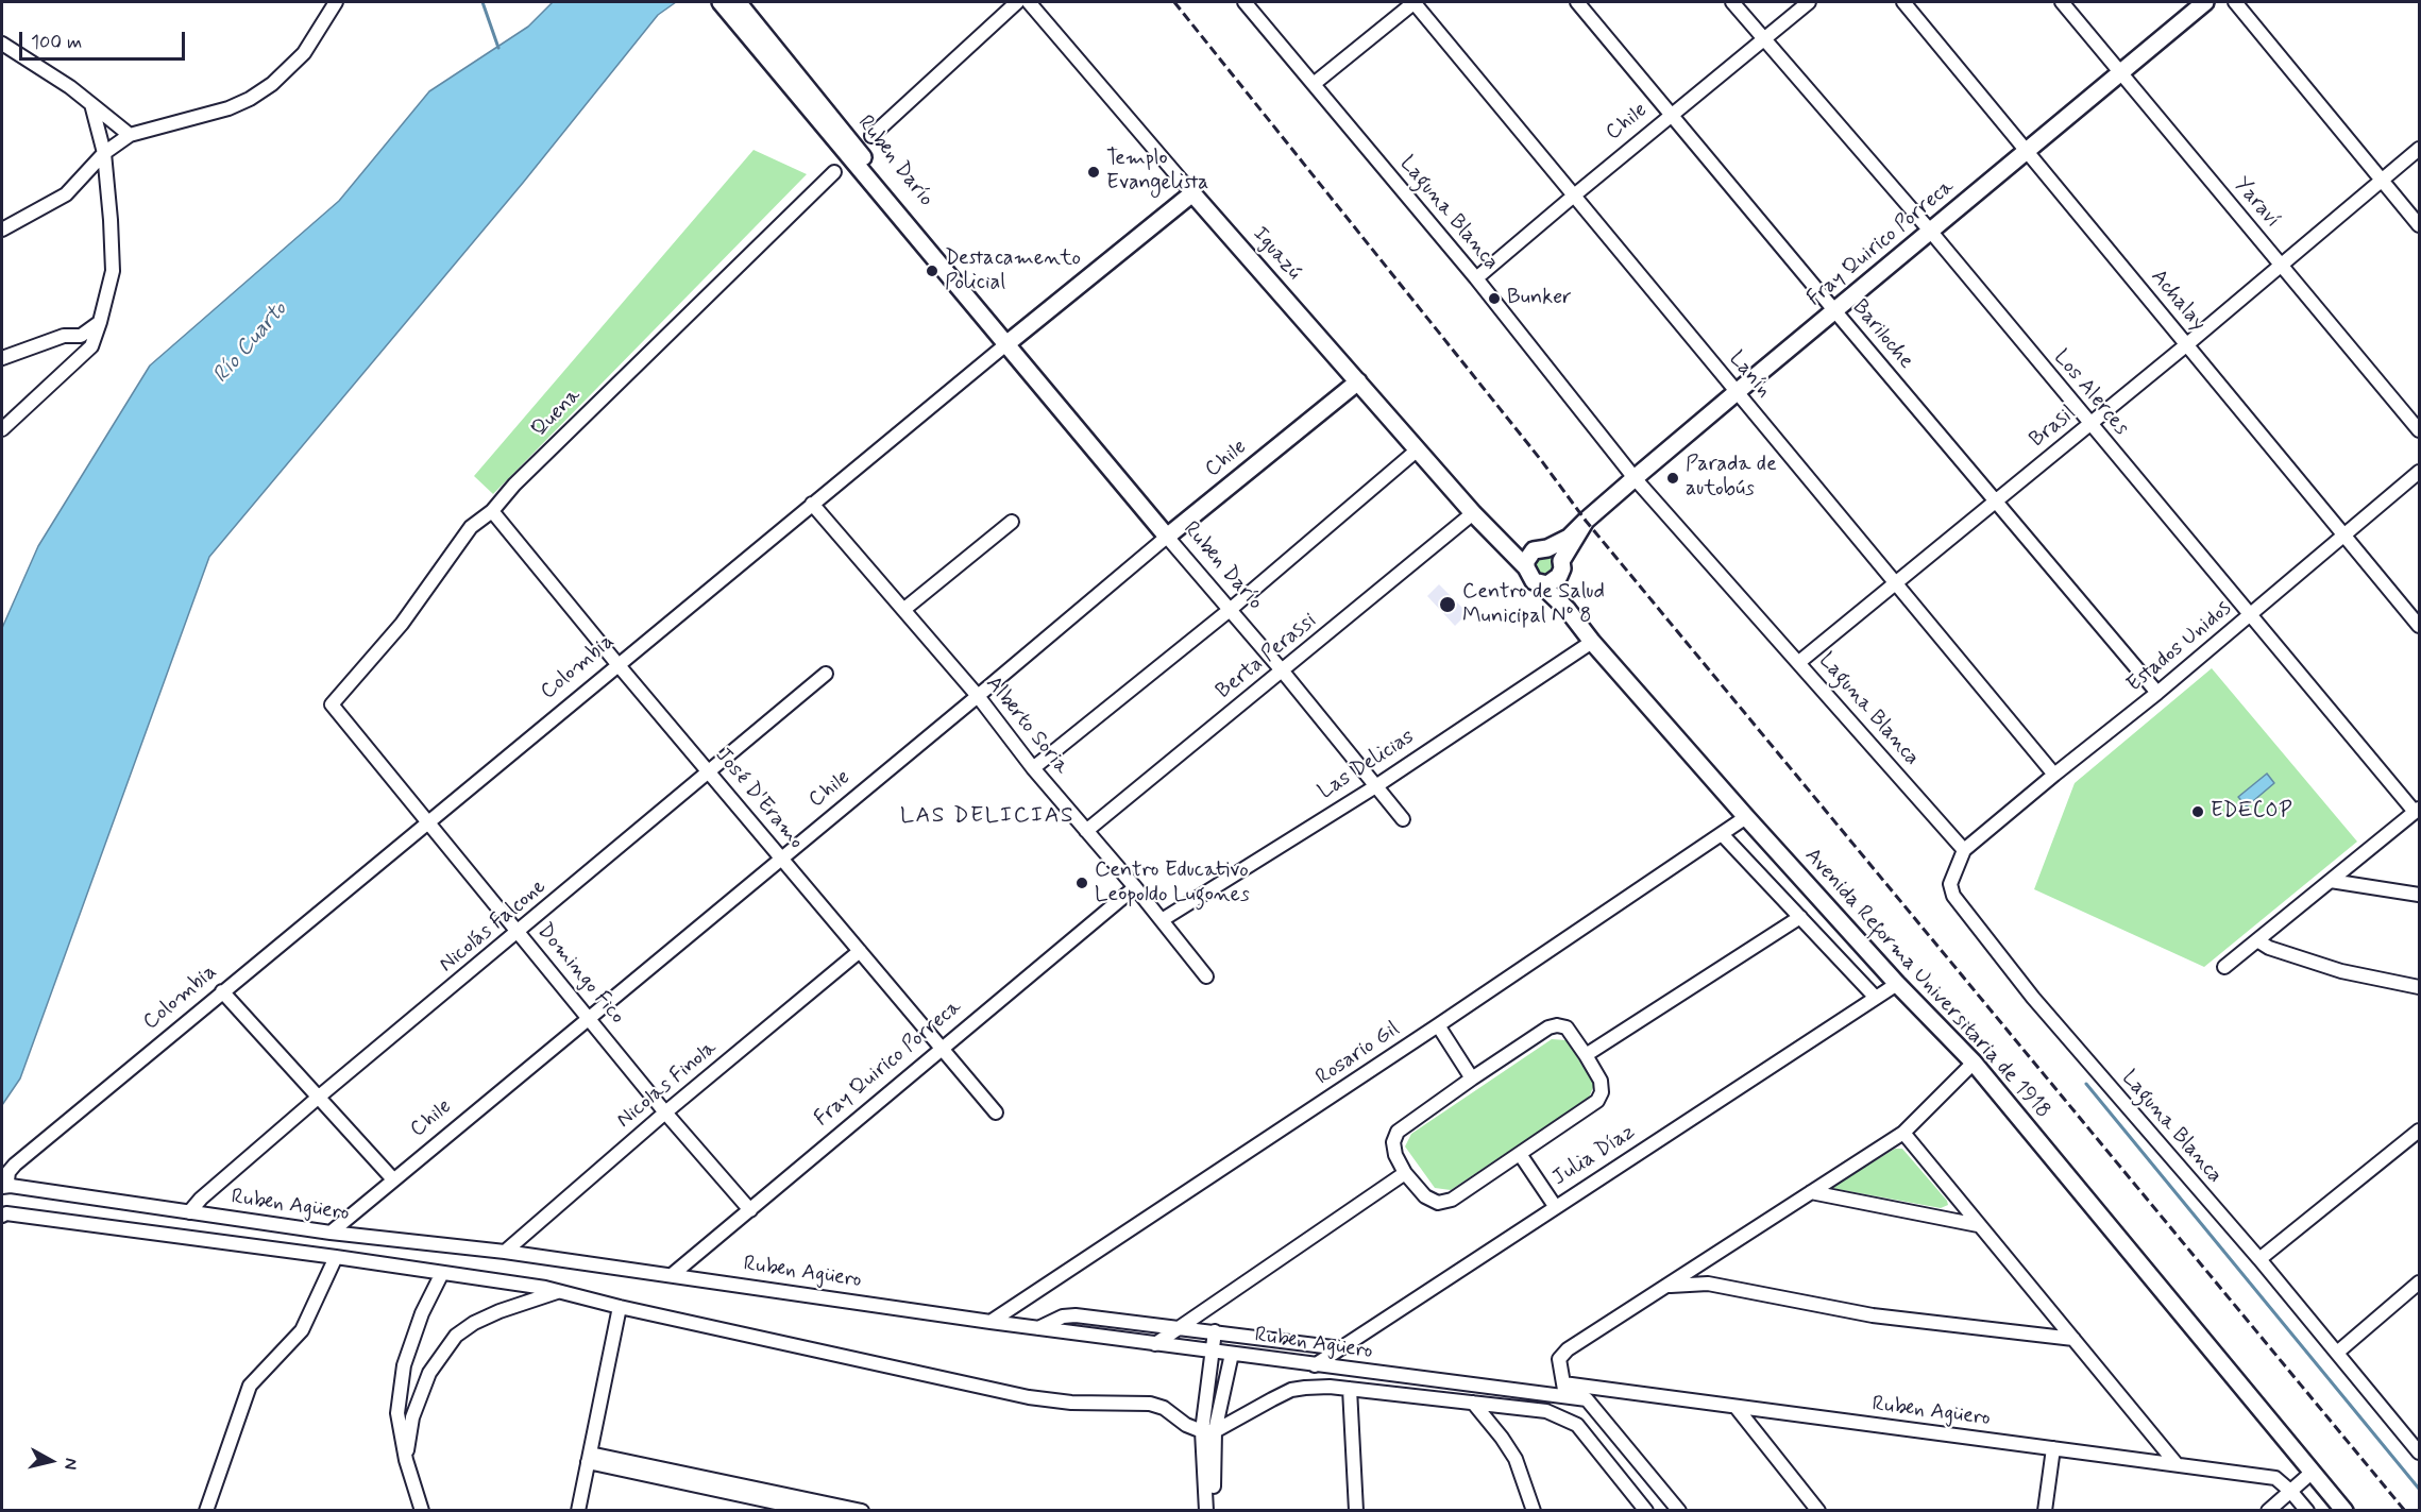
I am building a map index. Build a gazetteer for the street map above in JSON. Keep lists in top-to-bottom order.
{
  "streets": {
    "main road": [
      "Chile",
      "Ruben Darío",
      "Fray Quirico Porreca",
      "Iguazú",
      "Colombia",
      "Avenida Reforma Universitaria de 1918"
    ],
    "street": [
      "Yaraví",
      "Laguna Blanca",
      "Achalay",
      "Bariloche",
      "Lanín",
      "Los Alerces",
      "Quena",
      "Brasil",
      "Estados Unidos",
      "Berta Perassi",
      "Alberto Soria",
      "Las Delicias",
      "José D'Eramo",
      "Nicolás Falcone",
      "Domingo Fico",
      "Rosario Gil",
      "Nicolas Finola",
      "Julia Díaz",
      "Ruben Agüero"
    ]
  },
  "crossings": [
    ["Chile", "Ruben Darío"],
    ["Chile", "Laguna Blanca"],
    ["Chile", "Iguazú"],
    ["Chile", "Bariloche"],
    ["Chile", "Lanín"],
    ["Chile", "Los Alerces"],
    ["Chile", "Alberto Soria"],
    ["Chile", "José D'Eramo"],
    ["Chile", "Domingo Fico"],
    ["Chile", "Ruben Agüero"],
    ["Ruben Darío", "Berta Perassi"],
    ["Ruben Darío", "Colombia"],
    ["Ruben Darío", "Las Delicias"],
    ["Yaraví", "Fray Quirico Porreca"],
    ["Yaraví", "Brasil"],
    ["Laguna Blanca", "Fray Quirico Porreca"],
    ["Laguna Blanca", "Brasil"],
    ["Laguna Blanca", "Estados Unidos"],
    ["Fray Quirico Porreca", "Iguazú"],
    ["Fray Quirico Porreca", "Achalay"],
    ["Fray Quirico Porreca", "Bariloche"],
    ["Fray Quirico Porreca", "Lanín"],
    ["Fray Quirico Porreca", "Los Alerces"],
    ["Fray Quirico Porreca", "Alberto Soria"],
    ["Fray Quirico Porreca", "José D'Eramo"],
    ["Fray Quirico Porreca", "Domingo Fico"],
    ["Fray Quirico Porreca", "Ruben Agüero"],
    ["Iguazú", "Berta Perassi"],
    ["Iguazú", "Colombia"],
    ["Achalay", "Brasil"],
    ["Achalay", "Estados Unidos"],
    ["Bariloche", "Brasil"],
    ["Bariloche", "Estados Unidos"],
    ["Lanín", "Brasil"],
    ["Lanín", "Estados Unidos"],
    ["Los Alerces", "Brasil"],
    ["Los Alerces", "Estados Unidos"],
    ["Quena", "José D'Eramo"],
    ["Quena", "Domingo Fico"],
    ["Berta Perassi", "Alberto Soria"],
    ["Colombia", "Alberto Soria"],
    ["Colombia", "José D'Eramo"],
    ["Colombia", "Domingo Fico"],
    ["Colombia", "Ruben Agüero"],
    ["Alberto Soria", "Las Delicias"],
    ["Las Delicias", "Avenida Reforma Universitaria de 1918"],
    ["José D'Eramo", "Nicolás Falcone"],
    ["José D'Eramo", "Nicolas Finola"],
    ["Nicolás Falcone", "Domingo Fico"],
    ["Nicolás Falcone", "Ruben Agüero"],
    ["Domingo Fico", "Nicolas Finola"],
    ["Avenida Reforma Universitaria de 1918", "Rosario Gil"],
    ["Avenida Reforma Universitaria de 1918", "Julia Díaz"],
    ["Rosario Gil", "Ruben Agüero"],
    ["Nicolas Finola", "Ruben Agüero"],
    ["Julia Díaz", "Ruben Agüero"]
  ],
  "districts": ["LAS DELICIAS"],
  "water": ["Río Cuarto"],
  "places": [
    "Templo Evangelista",
    "Destacamento Policial",
    "Bunker",
    "Parada de autobús",
    "Centro de Salud Municipal Nº 8",
    "EDECOP",
    "Centro Educativo Leopoldo Lugones"
  ],
  "scale_bar": "100 m",
  "north": "right"
}
